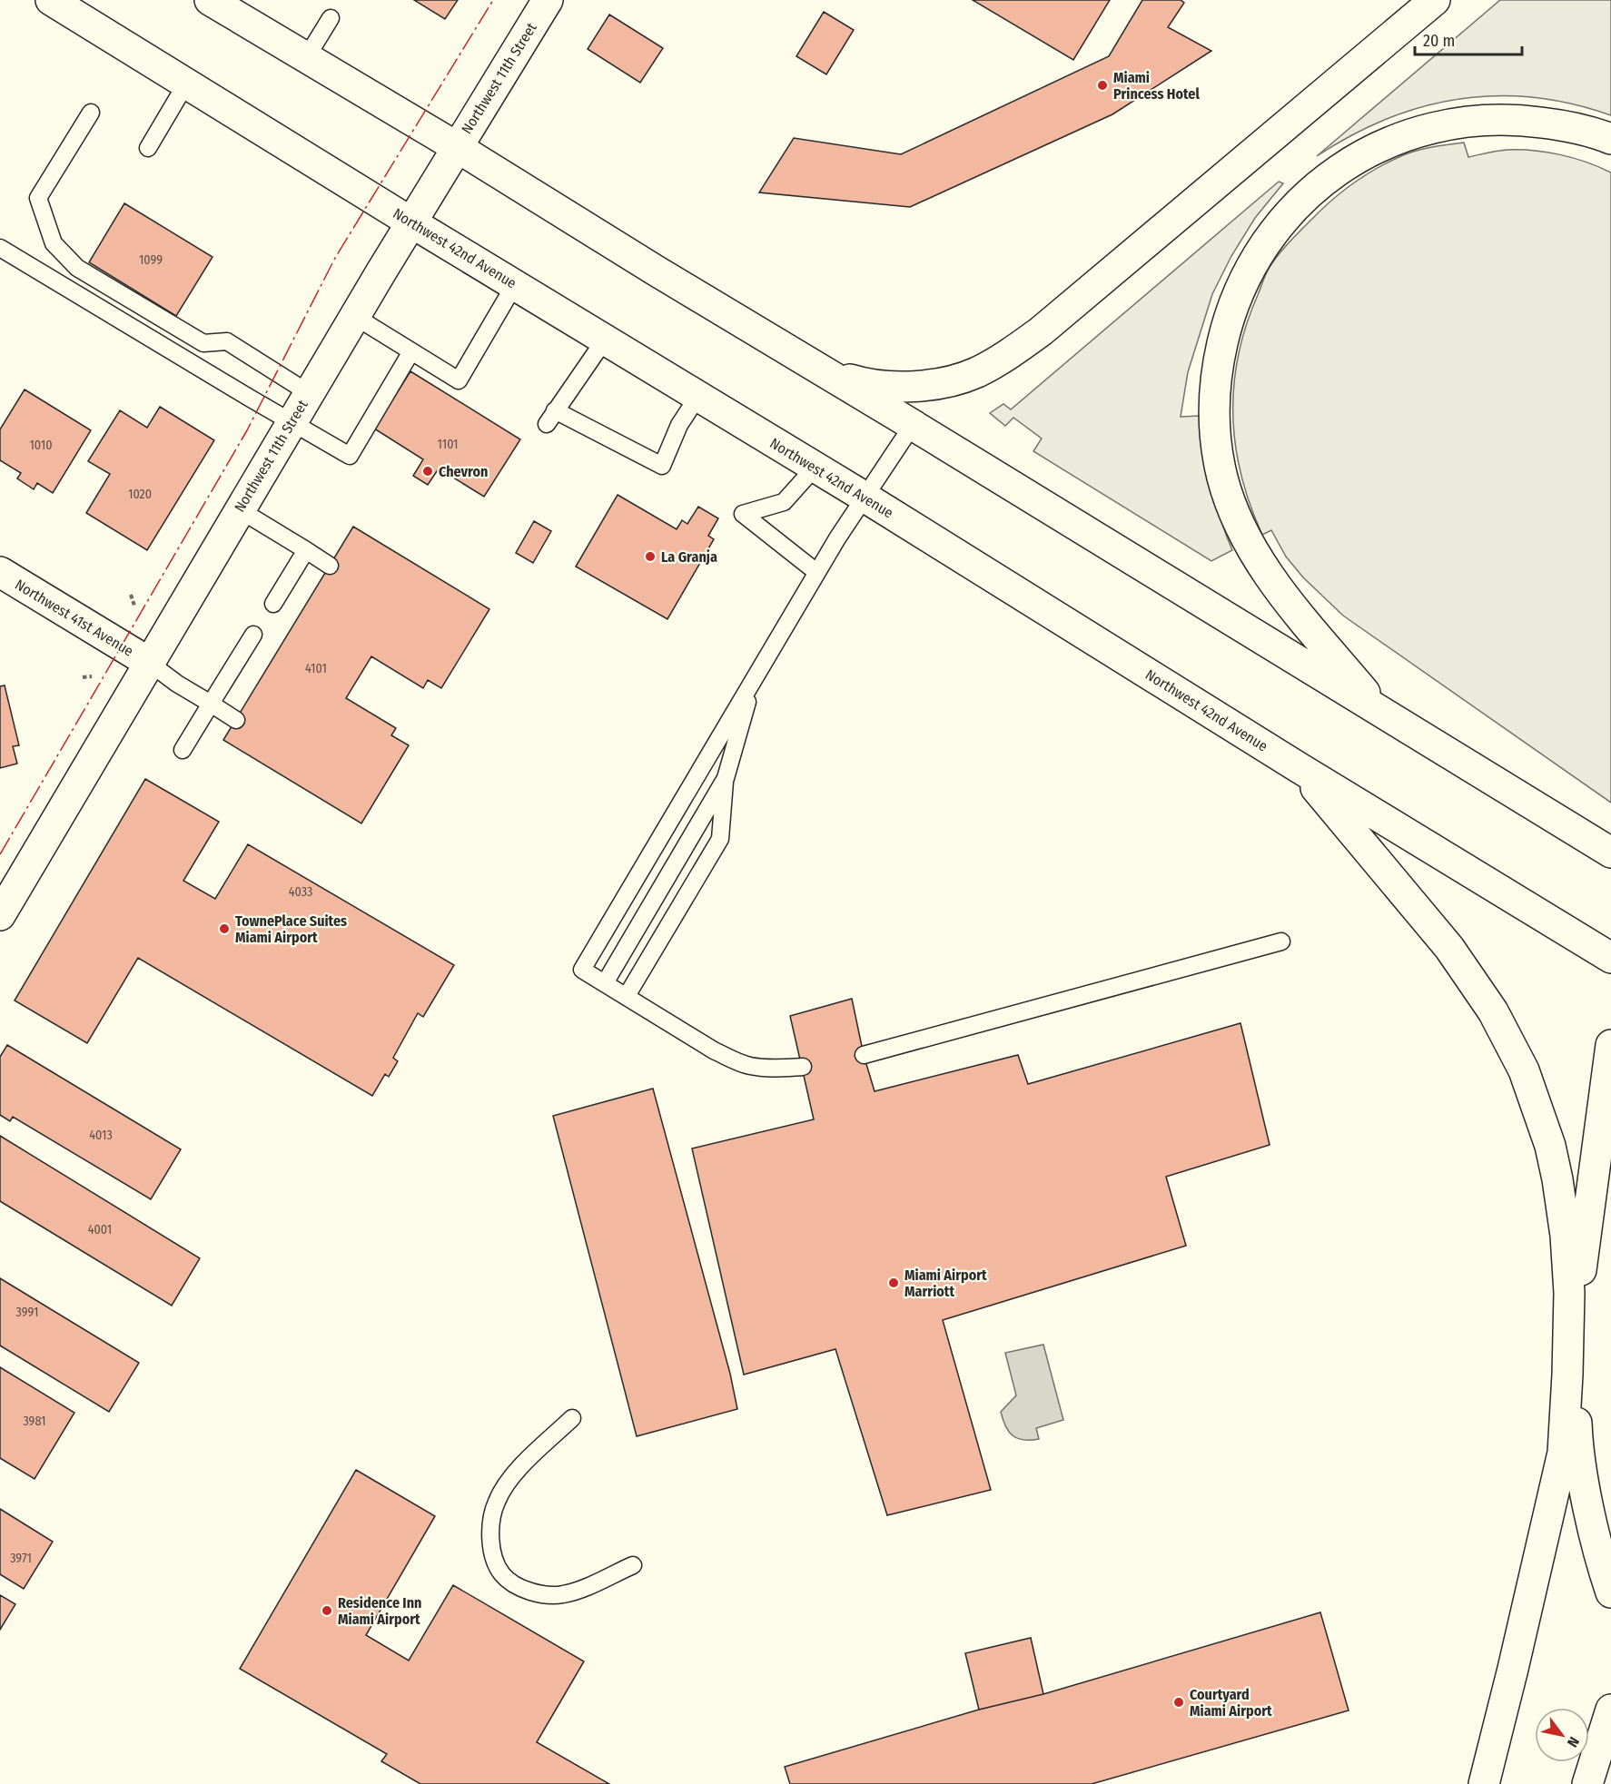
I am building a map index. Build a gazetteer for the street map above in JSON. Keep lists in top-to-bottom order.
{
  "streets": {
    "main road": ["Northwest 11th Street", "Northwest 42nd Avenue", "Northwest 41st Avenue"]
  },
  "crossings": [
    ["Northwest 11th Street", "Northwest 42nd Avenue"],
    ["Northwest 11th Street", "Northwest 41st Avenue"]
  ],
  "places": [
    "Miami Princess Hotel",
    "Chevron",
    "La Granja",
    "TownePlace Suites Miami Airport",
    "Miami Airport Marriott",
    "Residence Inn Miami Airport",
    "Courtyard Miami Airport"
  ],
  "house_numbers": [
    "1099",
    "1101",
    "1010",
    "1020",
    "4101",
    "4033",
    "4013",
    "4001",
    "3991",
    "3981",
    "3971"
  ],
  "scale_bar": "20 m",
  "north": "bottom right"
}
